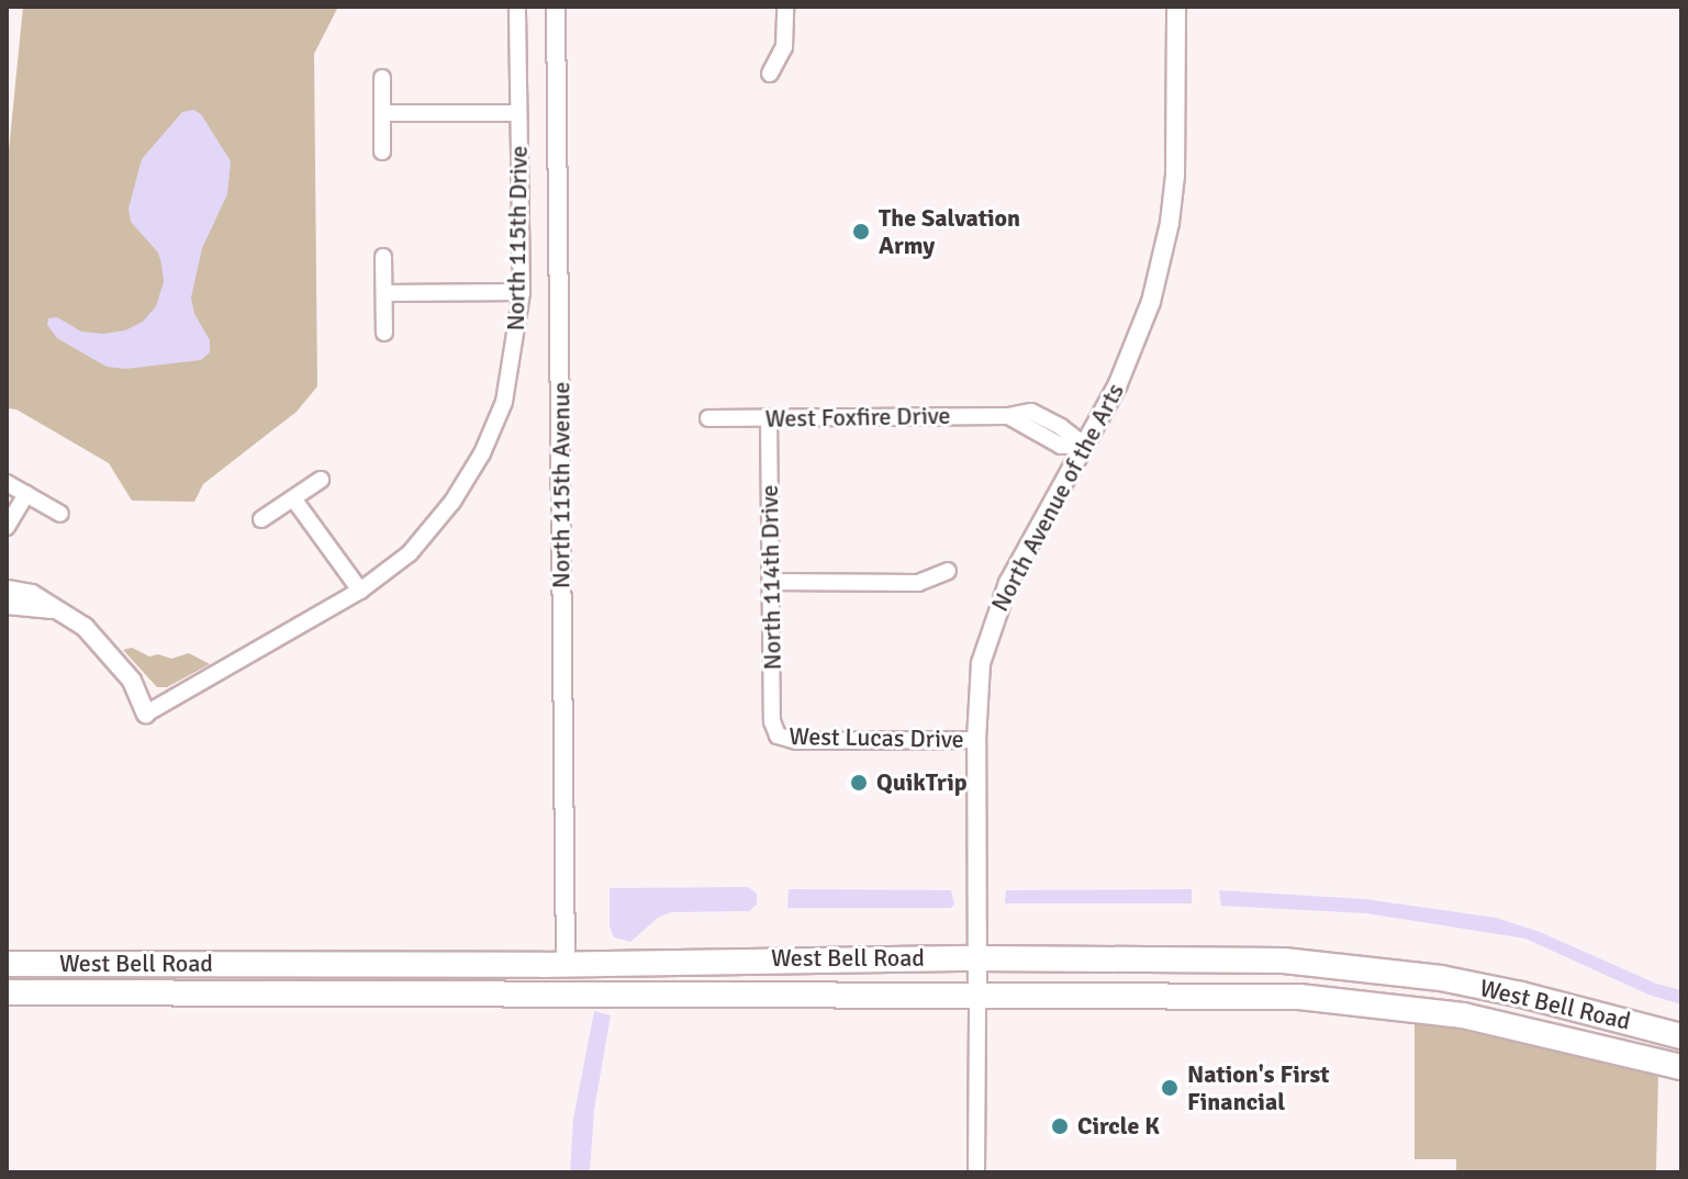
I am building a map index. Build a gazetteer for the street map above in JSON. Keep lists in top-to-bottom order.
{
  "streets": {
    "main road": ["West Bell Road"],
    "street": [
      "North 115th Drive",
      "West Foxfire Drive",
      "North 115th Avenue",
      "North Avenue of the Arts",
      "North 114th Drive",
      "West Lucas Drive"
    ]
  },
  "crossings": [
    ["West Foxfire Drive", "North Avenue of the Arts"],
    ["West Foxfire Drive", "North 114th Drive"],
    ["North 115th Avenue", "West Bell Road"],
    ["North Avenue of the Arts", "West Lucas Drive"],
    ["North Avenue of the Arts", "West Bell Road"],
    ["North 114th Drive", "West Lucas Drive"]
  ],
  "places": [
    "The Salvation Army",
    "QuikTrip",
    "Nation's First Financial",
    "Circle K"
  ]
}
